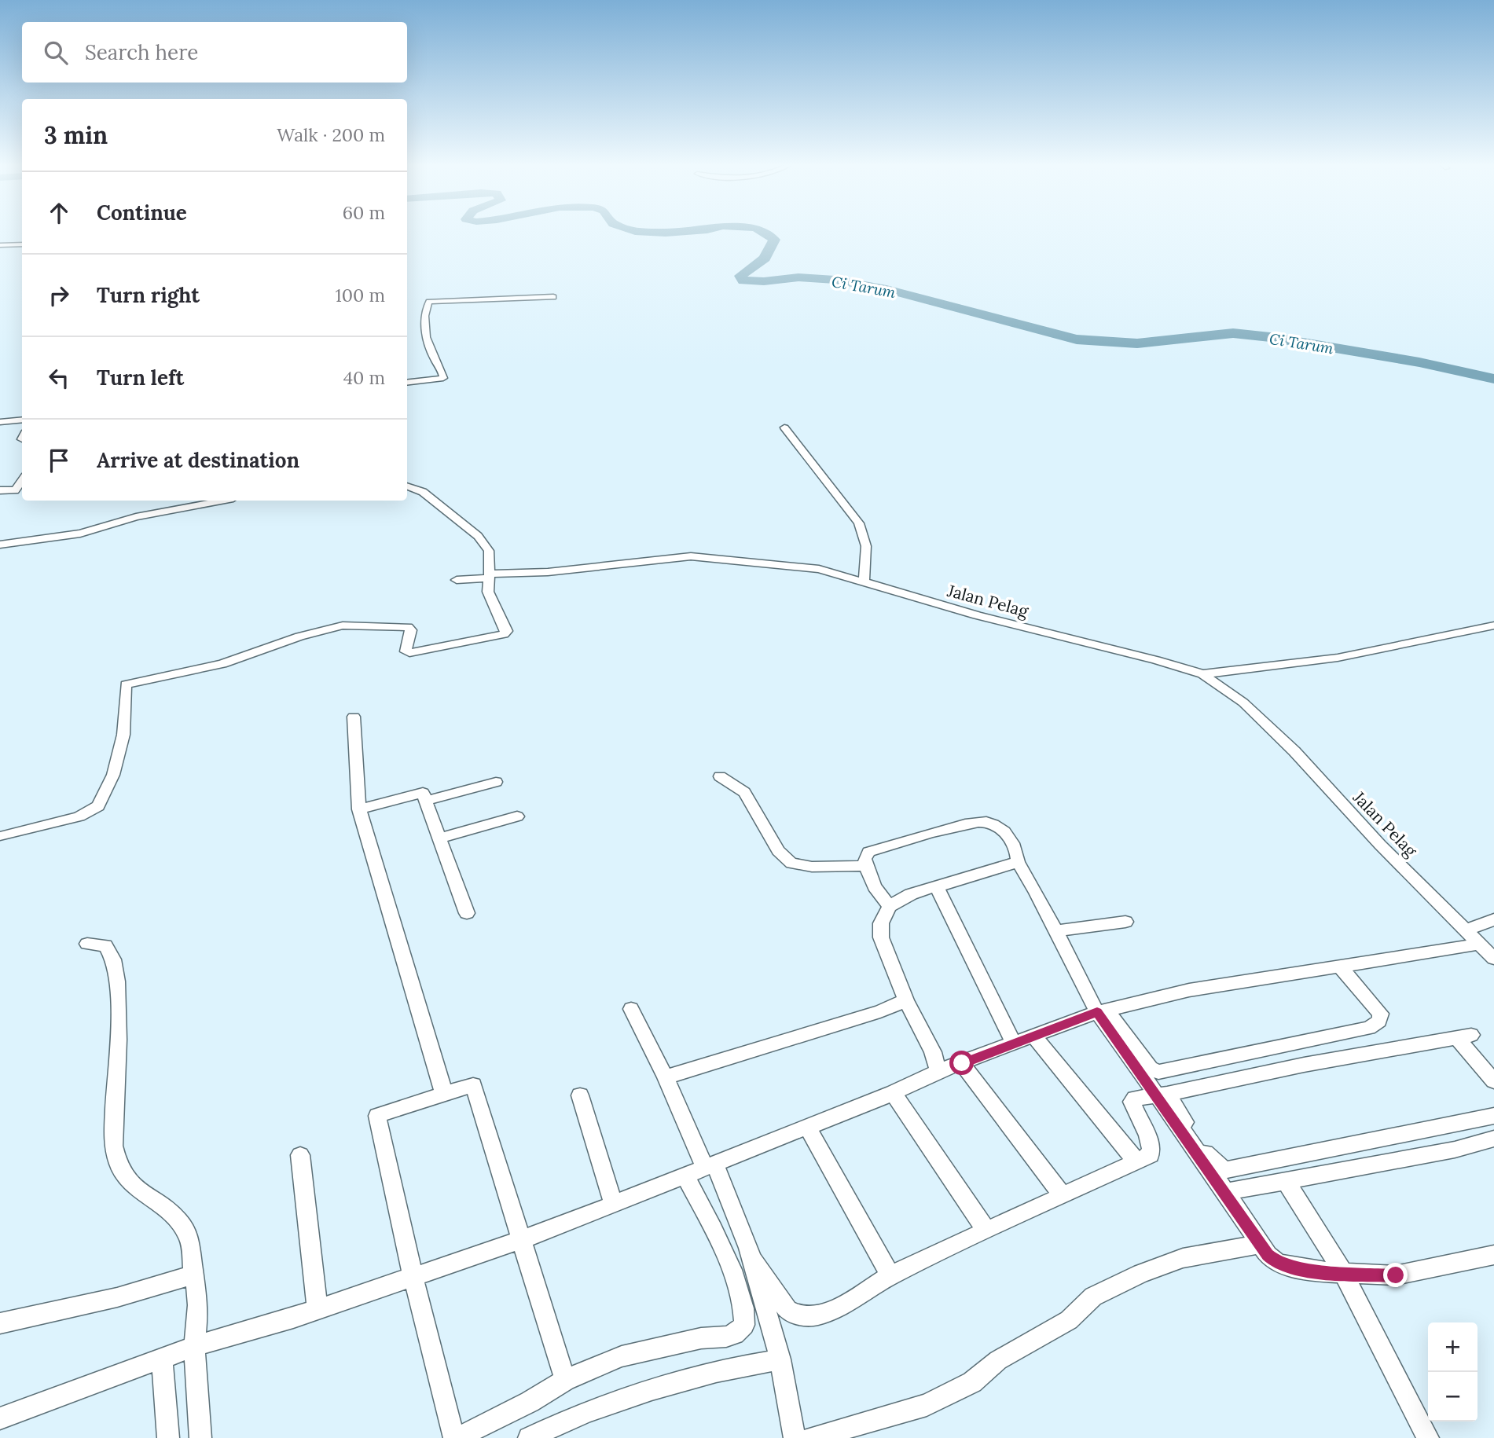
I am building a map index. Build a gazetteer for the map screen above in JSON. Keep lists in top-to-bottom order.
{
  "streets": {
    "street": ["Jalan Pelag"]
  },
  "water": ["Ci Tarum"],
  "page": {
    "search": "Search here",
    "heading": ["3 min", "Walk · 200 m"],
    "list": [
      ["Continue", "60 m"],
      ["Turn right", "100 m"],
      ["Turn left", "40 m"],
      "Arrive at destination"
    ],
    "map_buttons": ["+", "−"]
  }
}
